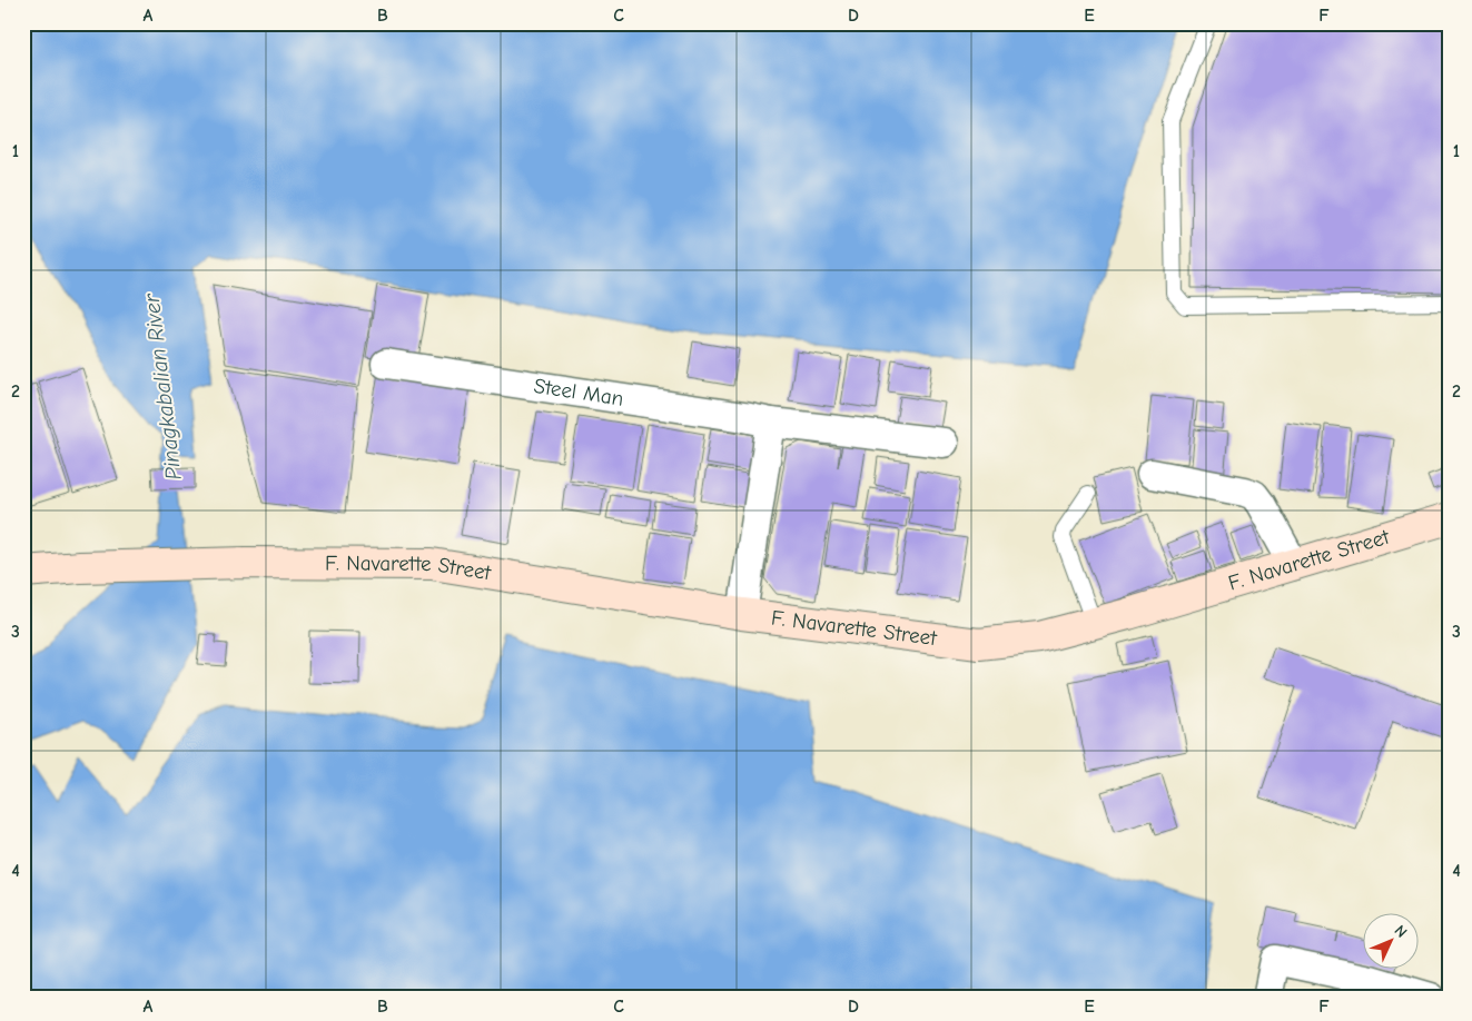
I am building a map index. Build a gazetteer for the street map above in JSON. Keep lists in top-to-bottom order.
{
  "streets": {
    "main road": ["F. Navarette Street"],
    "street": ["Steel Man"]
  },
  "water": ["Pinagkabalian River"],
  "north": "top right",
  "grid": {
    "columns": [
      "A",
      "B",
      "C",
      "D",
      "E",
      "F"
    ],
    "rows": [
      "1",
      "2",
      "3",
      "4"
    ]
  }
}
